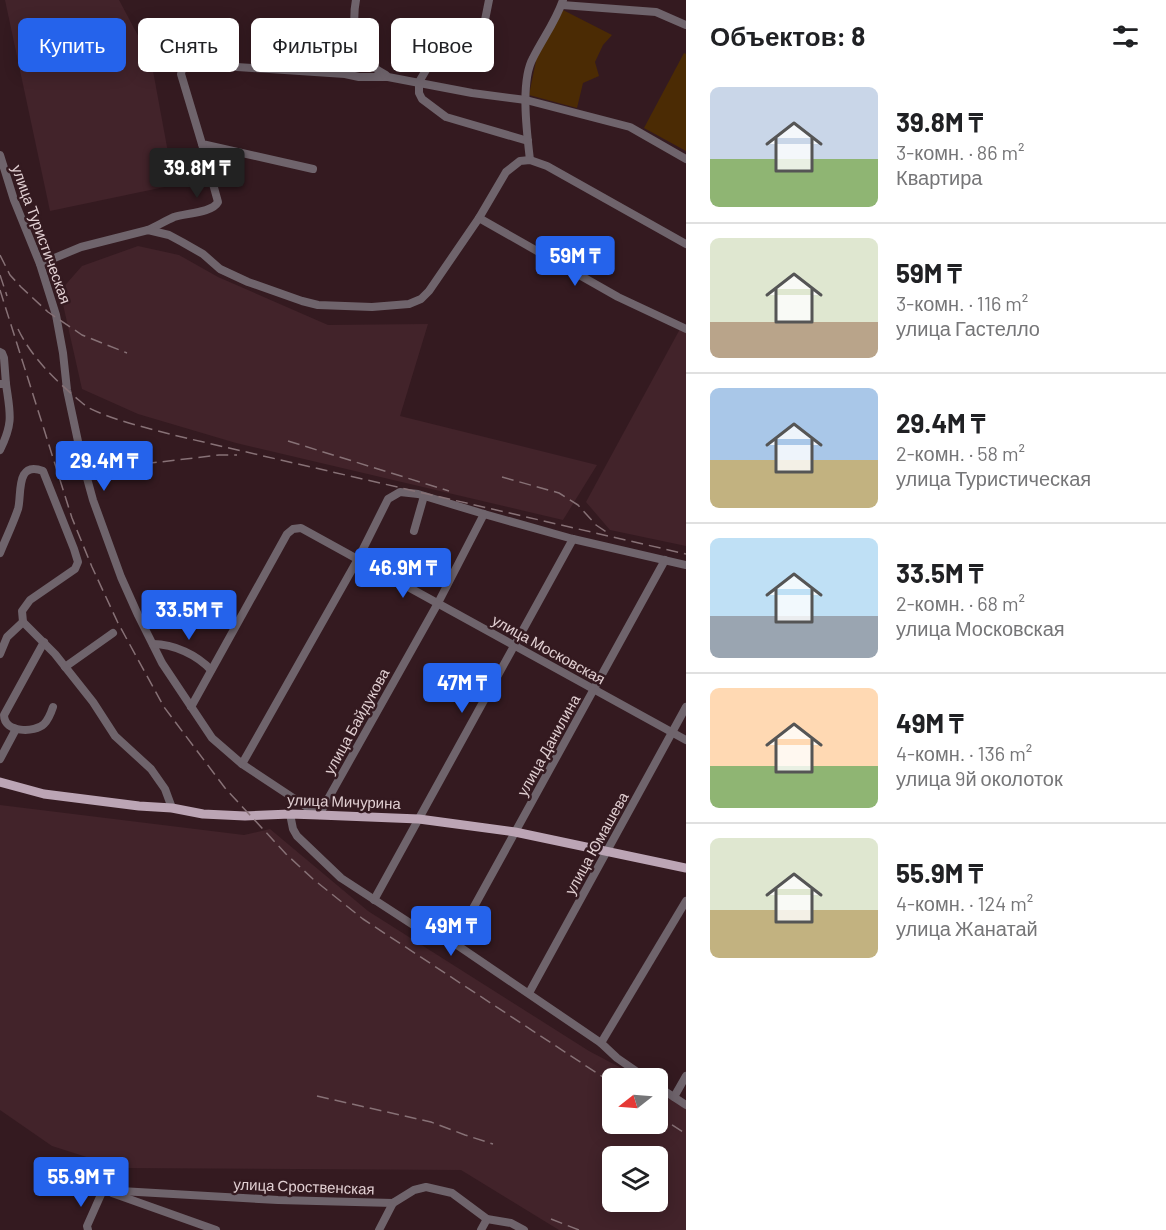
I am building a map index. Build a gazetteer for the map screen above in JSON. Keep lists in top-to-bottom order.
{
  "streets": {
    "main road": ["улица Мичурина"],
    "street": [
      "улица Туристическая",
      "улица Московская",
      "улица Байдукова",
      "улица Данилина",
      "улица Юмашева",
      "улица Сроственская"
    ]
  },
  "crossings": [
    ["улица Туристическая", "улица Московская"],
    ["улица Туристическая", "улица Байдукова"],
    ["улица Туристическая", "улица Мичурина"],
    ["улица Московская", "улица Байдукова"],
    ["улица Московская", "улица Данилина"],
    ["улица Московская", "улица Юмашева"],
    ["улица Байдукова", "улица Мичурина"],
    ["улица Данилина", "улица Мичурина"],
    ["улица Мичурина", "улица Юмашева"]
  ],
  "north": "left",
  "page": {
    "heading": "Объектов: 8",
    "chip": [
      "Купить",
      "Снять",
      "Фильтры",
      "Новое"
    ],
    "list": [
      {
        "name": "39.8M ₸",
        "note": "3-комн. · 86 m² · Квартира"
      },
      {
        "name": "59M ₸",
        "note": "3-комн. · 116 m² · улица Гастелло"
      },
      {
        "name": "29.4M ₸",
        "note": "2-комн. · 58 m² · улица Туристическая"
      },
      {
        "name": "33.5M ₸",
        "note": "2-комн. · 68 m² · улица Московская"
      },
      {
        "name": "49M ₸",
        "note": "4-комн. · 136 m² · улица 9й околоток"
      },
      {
        "name": "55.9M ₸",
        "note": "4-комн. · 124 m² · улица Жанатай"
      }
    ],
    "price": [
      "39.8M ₸",
      "59M ₸",
      "29.4M ₸",
      "46.9M ₸",
      "33.5M ₸",
      "47M ₸",
      "49M ₸",
      "55.9M ₸"
    ]
  }
}
